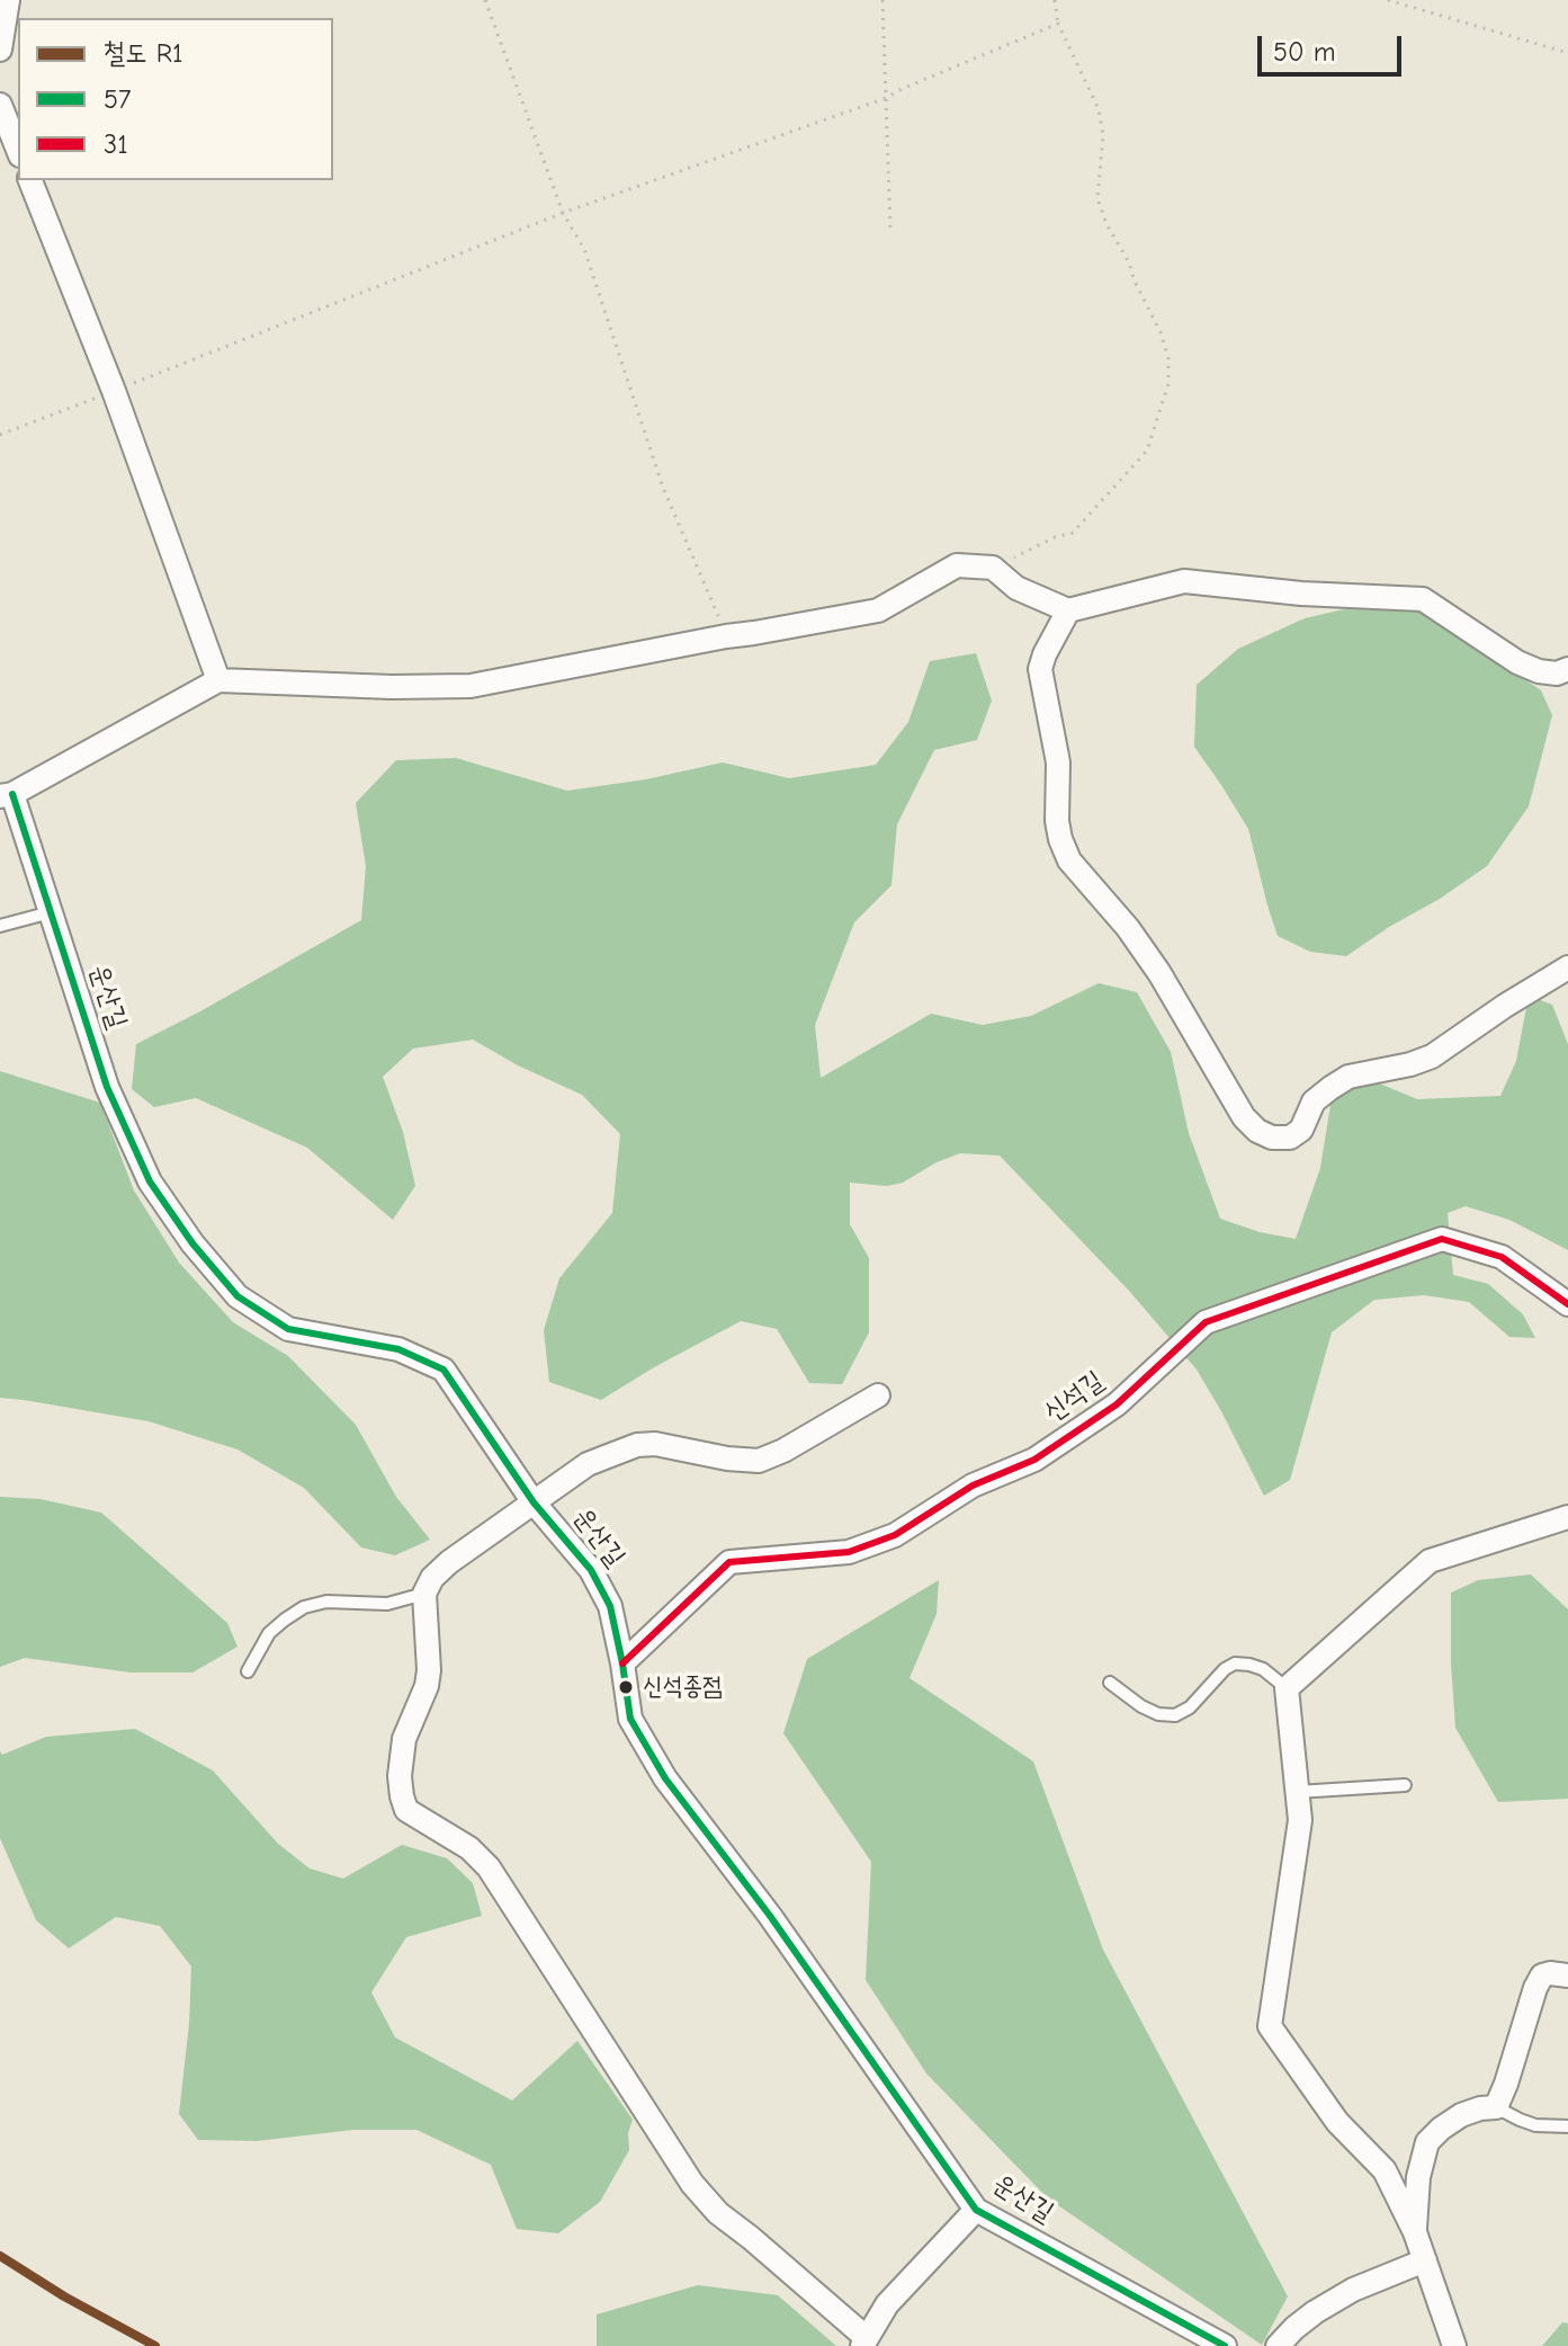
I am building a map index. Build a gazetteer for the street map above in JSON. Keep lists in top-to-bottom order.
{
  "streets": {
    "street": ["운산길", "신석길"]
  },
  "crossings": [
    ["운산길", "신석길"]
  ],
  "places": ["신석종점"],
  "lines": ["transit line 57", "transit line 31", "rail line R1"],
  "legend": ["철도 R1", "57", "31"],
  "scale_bar": "50 m"
}
